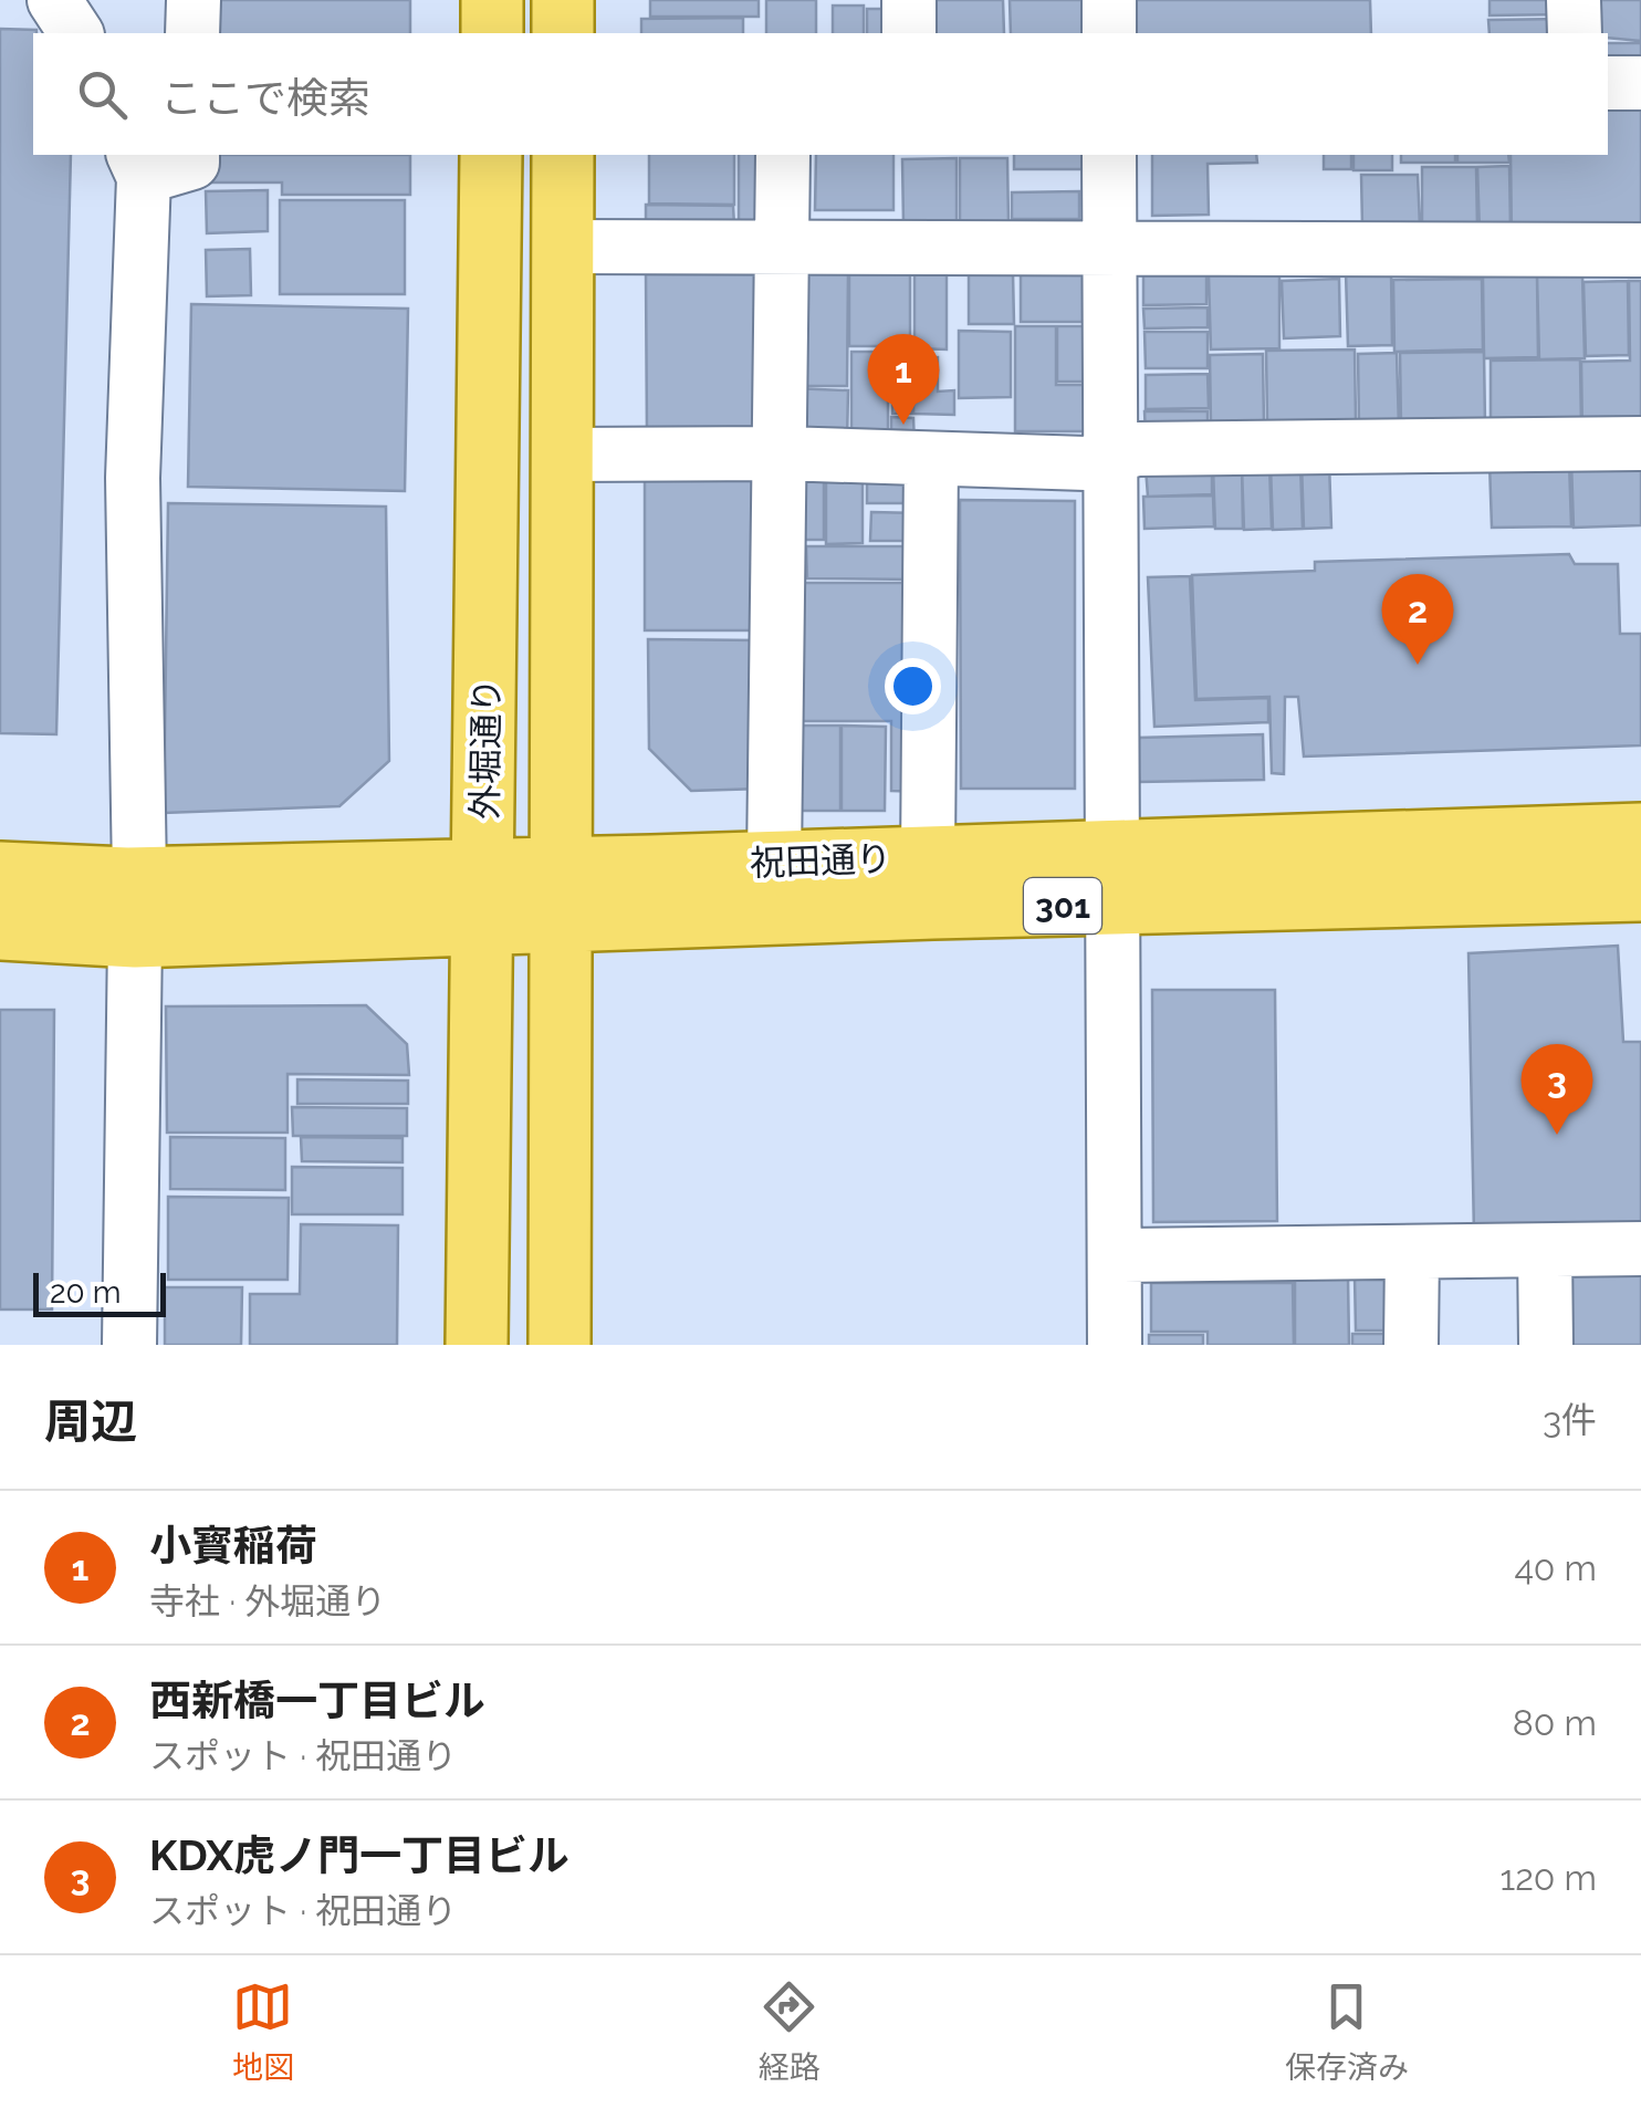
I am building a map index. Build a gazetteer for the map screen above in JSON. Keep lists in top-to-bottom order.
{
  "streets": {
    "main road": ["外堀通り", "祝田通り", "301"]
  },
  "crossings": [
    ["外堀通り", "祝田通り"]
  ],
  "scale_bar": "20 m",
  "page": {
    "search": "ここで検索",
    "pins": ["1", "2", "3"],
    "scale": "20 m",
    "heading": ["周辺", "3件"],
    "list": [
      {
        "mark": "1",
        "name": "小寳稲荷",
        "note": "寺社 · 外堀通り",
        "value": "40 m"
      },
      {
        "mark": "2",
        "name": "西新橋一丁目ビル",
        "note": "スポット · 祝田通り",
        "value": "80 m"
      },
      {
        "mark": "3",
        "name": "KDX虎ノ門一丁目ビル",
        "note": "スポット · 祝田通り",
        "value": "120 m"
      }
    ],
    "nav": ["地図", "経路", "保存済み"]
  }
}
